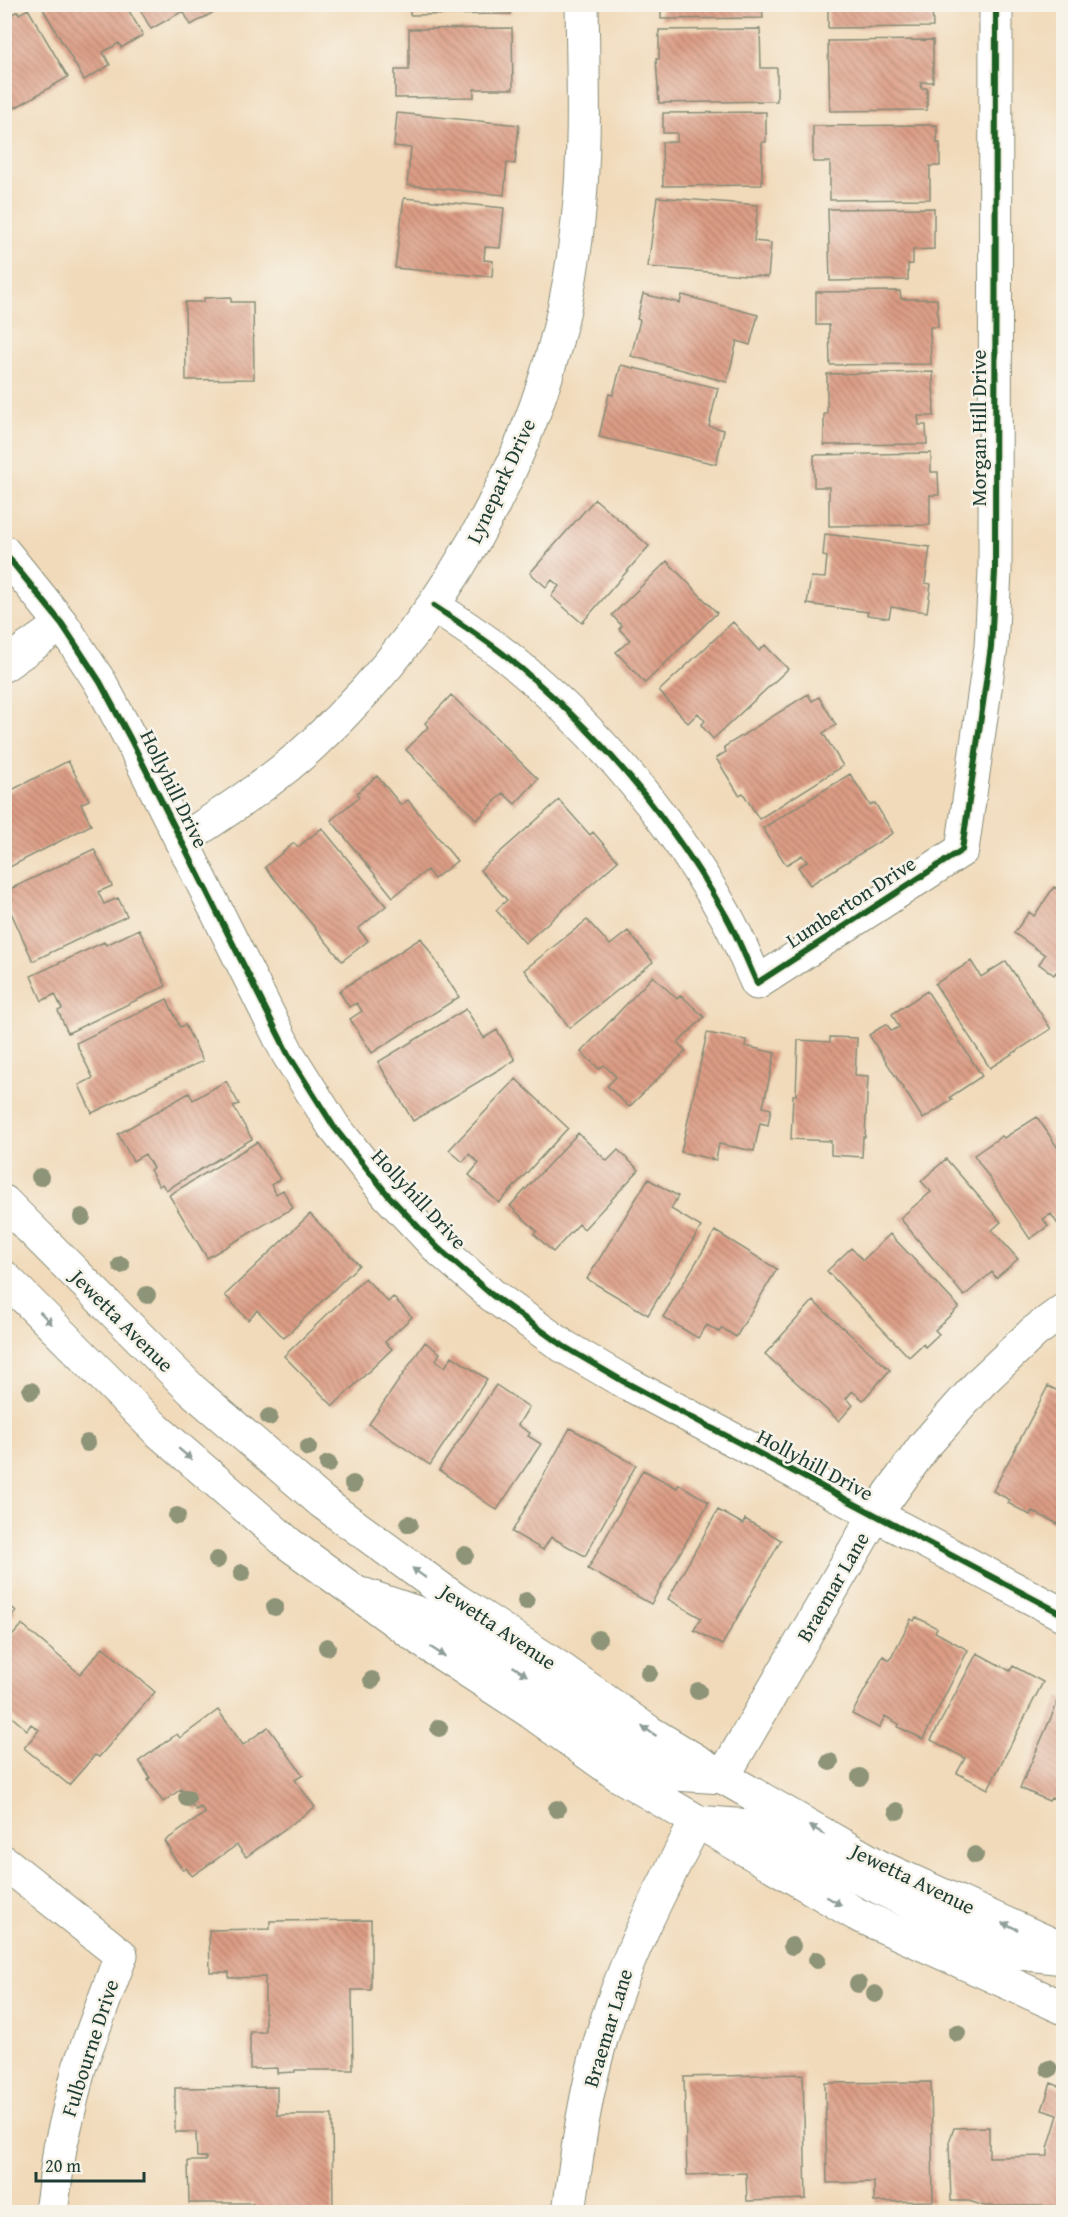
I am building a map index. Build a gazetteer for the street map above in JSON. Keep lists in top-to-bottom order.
{
  "streets": {
    "street": [
      "Morgan Hill Drive",
      "Lynepark Drive",
      "Hollyhill Drive",
      "Lumberton Drive",
      "Jewetta Avenue",
      "Braemar Lane",
      "Fulbourne Drive"
    ]
  },
  "crossings": [
    ["Morgan Hill Drive", "Lumberton Drive"],
    ["Lynepark Drive", "Hollyhill Drive"],
    ["Lynepark Drive", "Lumberton Drive"],
    ["Hollyhill Drive", "Braemar Lane"],
    ["Jewetta Avenue", "Braemar Lane"]
  ],
  "scale_bar": "20 m"
}
